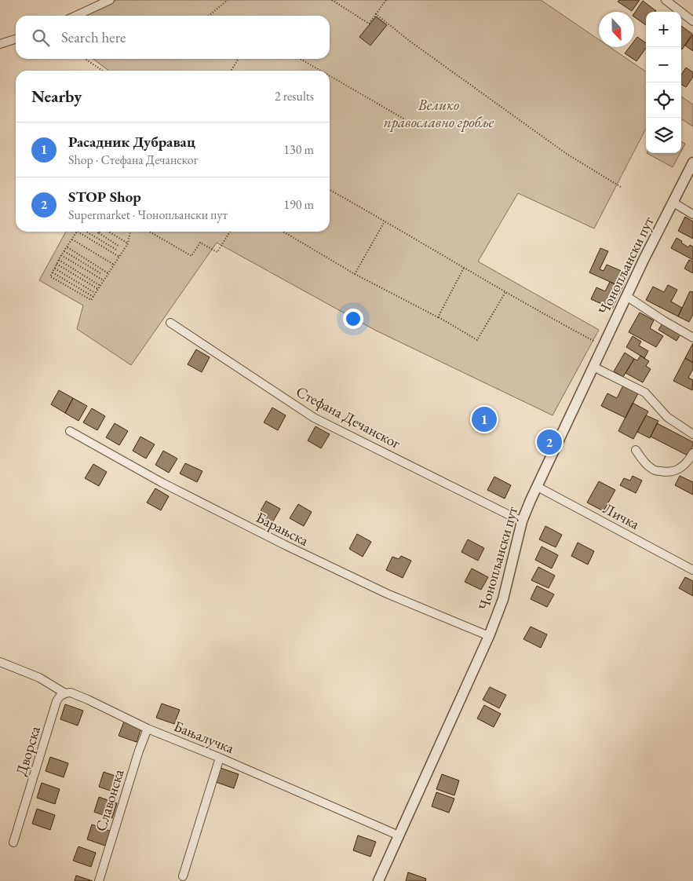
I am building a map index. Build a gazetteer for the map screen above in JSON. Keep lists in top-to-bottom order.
{
  "streets": {
    "street": [
      "Чонопљански пут",
      "Стефана Дечанског",
      "Личка",
      "Барањска",
      "Бањалучка",
      "Дворска",
      "Славонска"
    ]
  },
  "crossings": [
    ["Чонопљански пут", "Стефана Дечанског"],
    ["Чонопљански пут", "Личка"],
    ["Чонопљански пут", "Барањска"],
    ["Чонопљански пут", "Бањалучка"],
    ["Бањалучка", "Дворска"],
    ["Бањалучка", "Славонска"]
  ],
  "parks": ["Велико православно гробље"],
  "north": "bottom",
  "page": {
    "map_buttons": ["+", "−"],
    "search": "Search here",
    "heading": ["Nearby", "2 results"],
    "list": [
      {
        "mark": "1",
        "name": "Расадник Дубравац",
        "note": "Shop · Стефана Дечанског",
        "value": "130 m"
      },
      {
        "mark": "2",
        "name": "STOP Shop",
        "note": "Supermarket · Чонопљански пут",
        "value": "190 m"
      }
    ],
    "pins": ["1", "2"]
  }
}
